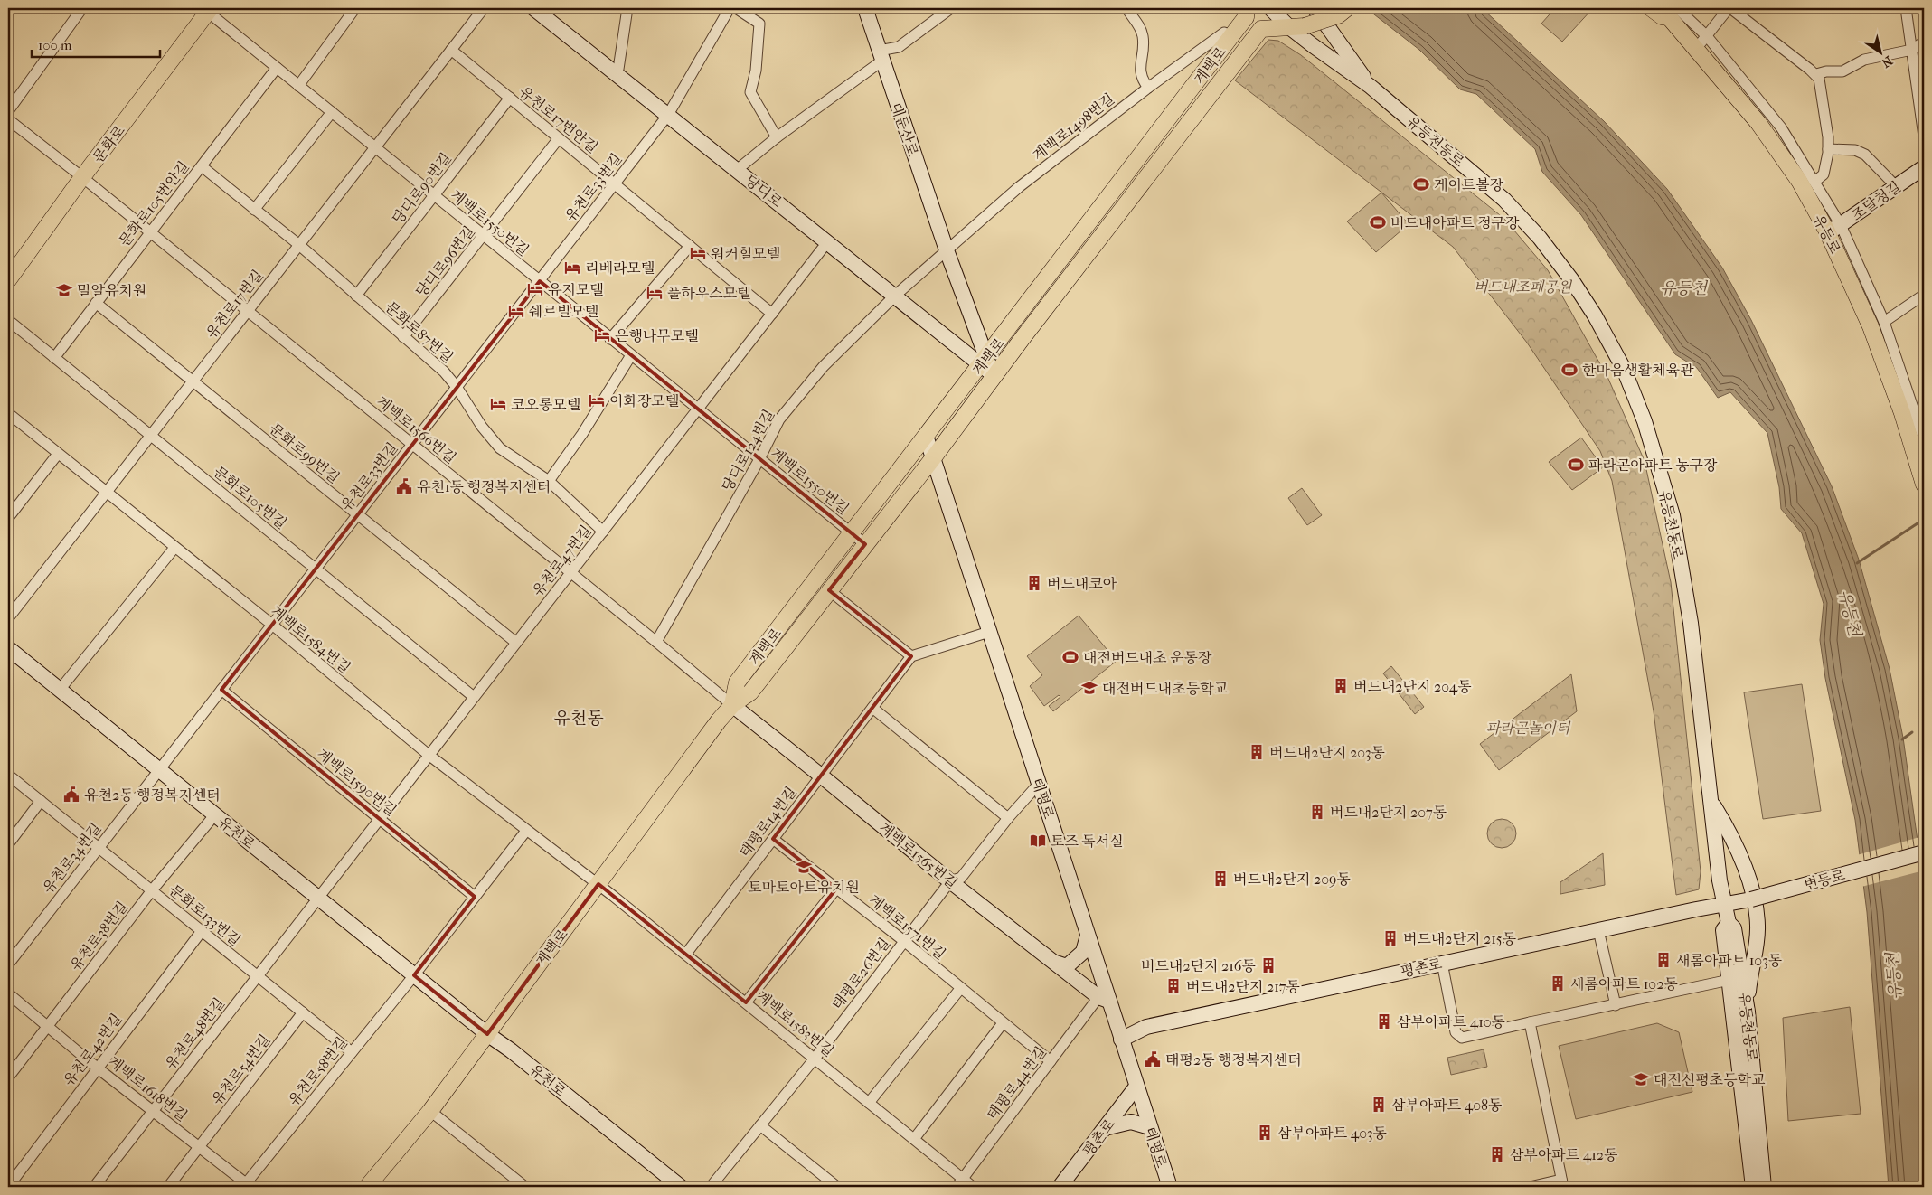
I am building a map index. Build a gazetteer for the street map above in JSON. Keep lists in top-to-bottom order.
{
  "streets": {
    "main road": [
      "계백로",
      "대둔산로",
      "유등천동로",
      "문화로",
      "당디로",
      "조달청길",
      "유등로",
      "태평로",
      "유천로",
      "계백로1565번길",
      "변동로",
      "평촌로"
    ],
    "street": [
      "유천로17번안길",
      "계백로1498번길",
      "유천로33번길",
      "당디로90번길",
      "문화로105번안길",
      "계백로1550번길",
      "당디로96번길",
      "유천로17번길",
      "문화로87번길",
      "계백로1566번길",
      "당디로124번길",
      "문화로99번길",
      "문화로105번길",
      "유천로47번길",
      "계백로1584번길",
      "계백로1590번길",
      "태평로14번길",
      "유천로34번길",
      "문화로133번길",
      "계백로1571번길",
      "유천로38번길",
      "태평로26번길",
      "계백로1583번길",
      "유천로48번길",
      "유천로42번길",
      "유천로54번길",
      "유천로58번길",
      "태평로44번길",
      "계백로1618번길"
    ]
  },
  "crossings": [
    ["계백로", "대둔산로"],
    ["계백로", "유등천동로"],
    ["계백로", "당디로"],
    ["계백로", "계백로1550번길"],
    ["계백로", "계백로1566번길"],
    ["계백로", "계백로1584번길"],
    ["계백로", "태평로"],
    ["계백로", "유천로"],
    ["계백로", "계백로1565번길"],
    ["계백로", "계백로1583번길"],
    ["유천로17번안길", "유천로33번길"],
    ["유천로17번안길", "당디로90번길"],
    ["유천로17번안길", "당디로96번길"],
    ["유천로17번안길", "유천로17번길"],
    ["유천로17번안길", "유천로47번길"],
    ["계백로1498번길", "대둔산로"],
    ["대둔산로", "당디로"],
    ["유등천동로", "변동로"],
    ["유등천동로", "평촌로"],
    ["문화로", "계백로1550번길"],
    ["문화로", "계백로1566번길"],
    ["유천로33번길", "당디로"],
    ["유천로33번길", "계백로1550번길"],
    ["유천로33번길", "문화로87번길"],
    ["유천로33번길", "계백로1566번길"],
    ["유천로33번길", "문화로99번길"],
    ["유천로33번길", "문화로105번길"],
    ["유천로33번길", "계백로1584번길"],
    ["유천로33번길", "계백로1590번길"],
    ["유천로33번길", "유천로"],
    ["유천로33번길", "유천로34번길"],
    ["당디로90번길", "계백로1550번길"],
    ["당디로90번길", "문화로87번길"],
    ["당디로", "당디로124번길"],
    ["당디로", "유천로47번길"],
    ["조달청길", "유등로"],
    ["문화로105번안길", "계백로1550번길"],
    ["문화로105번안길", "문화로87번길"],
    ["문화로105번안길", "계백로1566번길"],
    ["문화로105번안길", "문화로99번길"],
    ["문화로105번안길", "문화로105번길"],
    ["계백로1550번길", "당디로96번길"],
    ["계백로1550번길", "유천로17번길"],
    ["계백로1550번길", "당디로124번길"],
    ["계백로1550번길", "유천로47번길"],
    ["당디로96번길", "문화로87번길"],
    ["유천로17번길", "문화로87번길"],
    ["유천로17번길", "계백로1566번길"],
    ["유천로17번길", "문화로99번길"],
    ["유천로17번길", "문화로105번길"],
    ["유천로17번길", "계백로1584번길"],
    ["문화로87번길", "유천로47번길"],
    ["계백로1566번길", "당디로124번길"],
    ["계백로1566번길", "유천로47번길"],
    ["계백로1566번길", "계백로1565번길"],
    ["문화로99번길", "유천로47번길"],
    ["문화로105번길", "유천로47번길"],
    ["유천로47번길", "계백로1584번길"],
    ["유천로47번길", "계백로1590번길"],
    ["유천로47번길", "유천로"],
    ["유천로47번길", "유천로48번길"],
    ["계백로1584번길", "계백로1583번길"],
    ["태평로", "계백로1565번길"],
    ["태평로", "평촌로"],
    ["태평로", "태평로26번길"],
    ["태평로", "태평로44번길"],
    ["태평로14번길", "계백로1565번길"],
    ["태평로14번길", "계백로1571번길"],
    ["태평로14번길", "계백로1583번길"],
    ["유천로", "유천로34번길"],
    ["유천로", "유천로38번길"],
    ["유천로", "유천로48번길"],
    ["유천로", "유천로58번길"],
    ["계백로1565번길", "태평로26번길"],
    ["계백로1565번길", "태평로44번길"],
    ["유천로34번길", "문화로133번길"],
    ["변동로", "평촌로"],
    ["문화로133번길", "유천로38번길"],
    ["문화로133번길", "유천로48번길"],
    ["문화로133번길", "유천로42번길"],
    ["문화로133번길", "유천로54번길"],
    ["문화로133번길", "유천로58번길"],
    ["계백로1571번길", "태평로26번길"],
    ["계백로1571번길", "태평로44번길"],
    ["유천로38번길", "계백로1618번길"],
    ["태평로26번길", "계백로1583번길"],
    ["계백로1583번길", "태평로44번길"],
    ["유천로48번길", "계백로1618번길"],
    ["유천로42번길", "계백로1618번길"],
    ["유천로54번길", "계백로1618번길"],
    ["유천로58번길", "계백로1618번길"]
  ],
  "districts": ["유천동"],
  "water": ["유등천"],
  "parks": ["버드내조폐공원", "파라곤놀이터"],
  "places": {
    "sports": [
      "게이트볼장",
      "버드내아파트 정구장",
      "한마음생활체육관",
      "파라곤아파트 농구장",
      "대전버드내초 운동장"
    ],
    "hotel": [
      "워커힐모텔",
      "리베라모텔",
      "유지모텔",
      "풀하우스모텔",
      "쉐르빌모텔",
      "은행나무모텔",
      "이화장모텔",
      "코오롱모텔"
    ],
    "school or university": [
      "밀알유치원",
      "대전버드내초등학교",
      "토마토아트유치원",
      "대전신평초등학교"
    ],
    "public building": ["유천1동 행정복지센터", "유천2동 행정복지센터", "태평2동 행정복지센터"],
    "building": [
      "버드내코아",
      "버드내2단지 204동",
      "버드내2단지 203동",
      "버드내2단지 207동",
      "버드내2단지 209동",
      "버드내2단지 215동",
      "새롬아파트 103동",
      "버드내2단지 216동",
      "새롬아파트 102동",
      "버드내2단지 217동",
      "삼부아파트 410동",
      "삼부아파트 408동",
      "삼부아파트 403동",
      "삼부아파트 412동"
    ],
    "library": ["토즈 독서실"]
  },
  "scale_bar": "100 m",
  "north": "bottom right"
}
